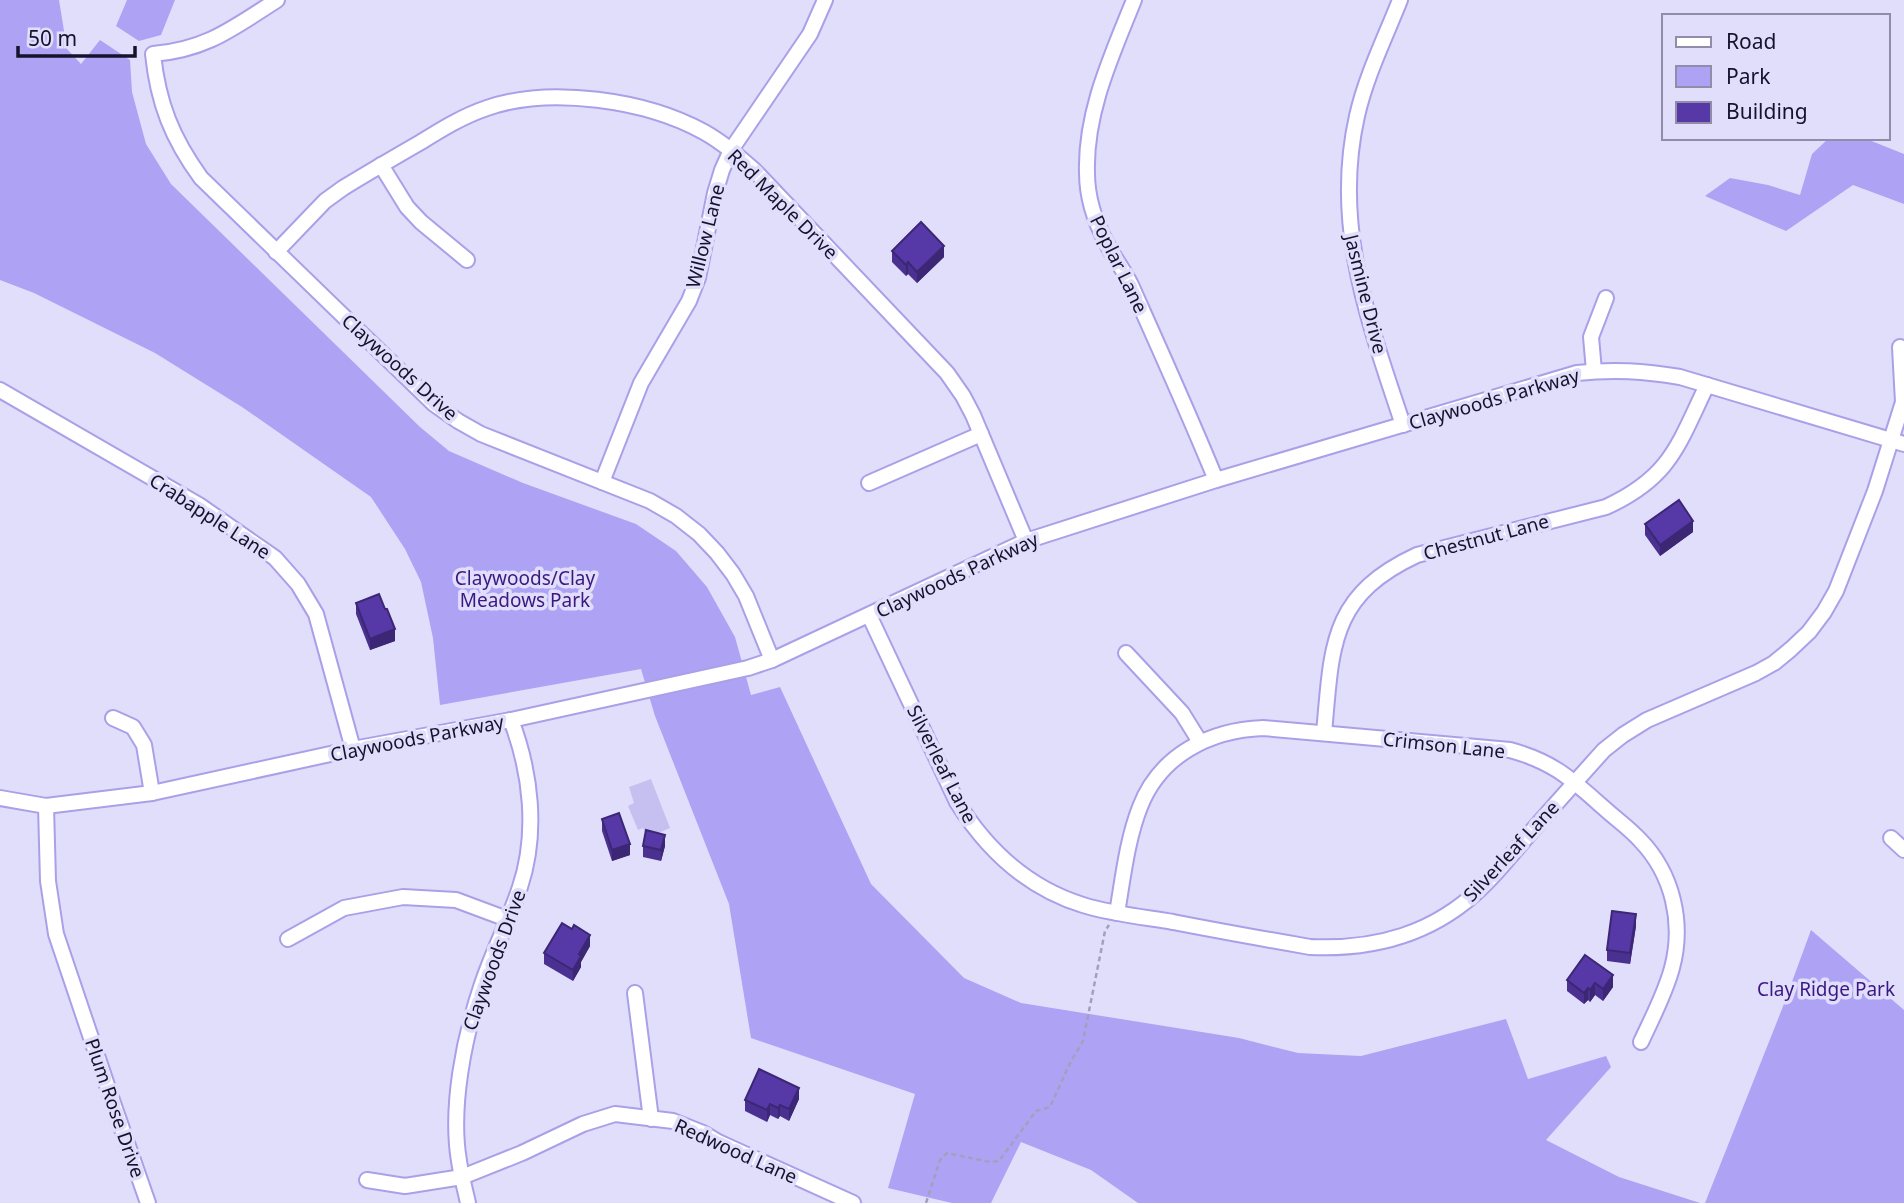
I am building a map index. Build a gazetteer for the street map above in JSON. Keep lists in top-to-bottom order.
{
  "streets": {
    "street": [
      "Red Maple Drive",
      "Willow Lane",
      "Poplar Lane",
      "Jasmine Drive",
      "Claywoods Drive",
      "Claywoods Parkway",
      "Crabapple Lane",
      "Chestnut Lane",
      "Crimson Lane",
      "Silverleaf Lane",
      "Plum Rose Drive",
      "Redwood Lane"
    ]
  },
  "crossings": [
    ["Red Maple Drive", "Willow Lane"],
    ["Red Maple Drive", "Claywoods Drive"],
    ["Red Maple Drive", "Claywoods Parkway"],
    ["Willow Lane", "Claywoods Drive"],
    ["Poplar Lane", "Claywoods Parkway"],
    ["Jasmine Drive", "Claywoods Parkway"],
    ["Claywoods Drive", "Claywoods Parkway"],
    ["Claywoods Drive", "Redwood Lane"],
    ["Claywoods Parkway", "Crabapple Lane"],
    ["Claywoods Parkway", "Chestnut Lane"],
    ["Claywoods Parkway", "Silverleaf Lane"],
    ["Claywoods Parkway", "Plum Rose Drive"],
    ["Chestnut Lane", "Crimson Lane"],
    ["Crimson Lane", "Silverleaf Lane"]
  ],
  "parks": ["Claywoods/Clay Meadows Park", "Clay Ridge Park"],
  "legend": ["Road", "Park", "Building"],
  "scale_bar": "50 m"
}
